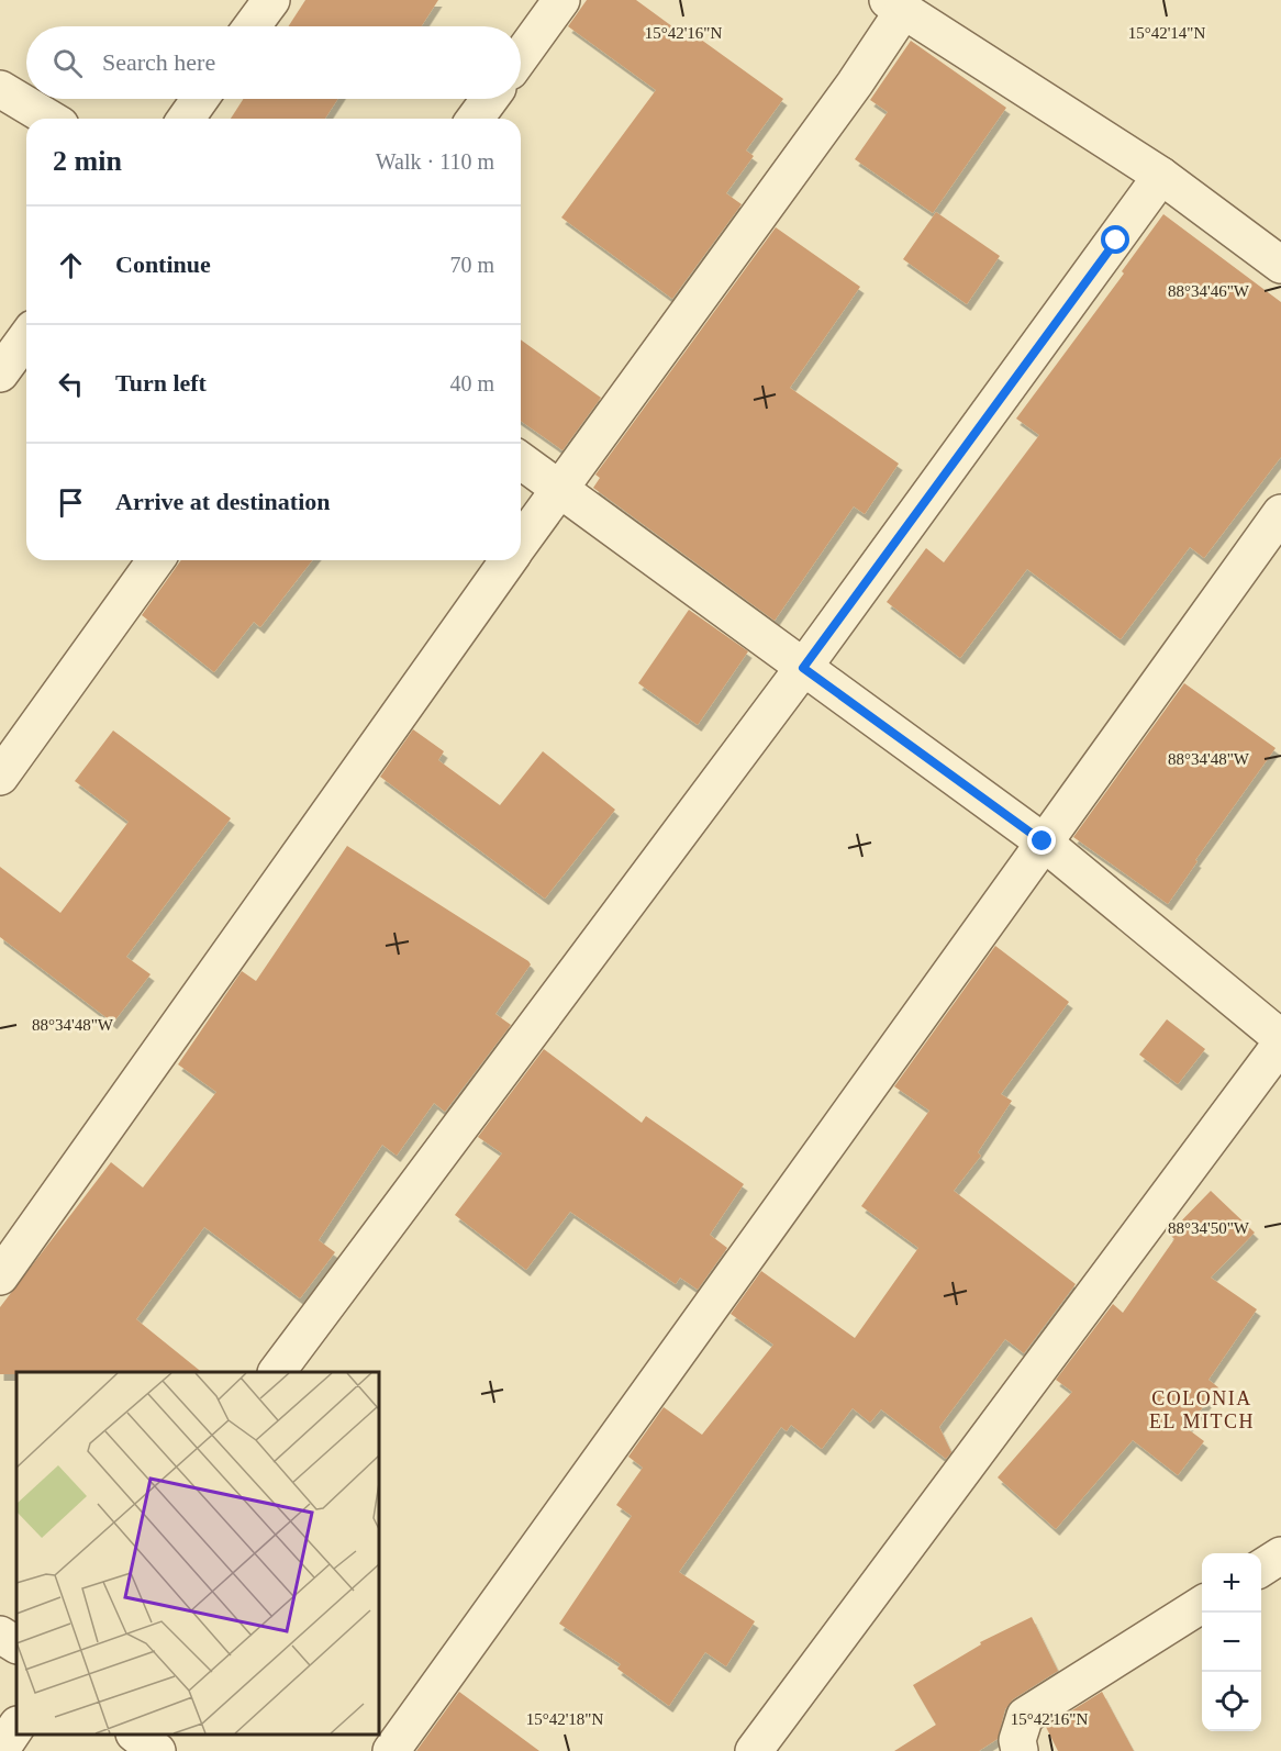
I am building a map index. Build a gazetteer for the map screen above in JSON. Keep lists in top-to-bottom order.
{
  "districts": ["COLONIA EL MITCH"],
  "page": {
    "search": "Search here",
    "heading": ["2 min", "Walk · 110 m"],
    "list": [
      ["Continue", "70 m"],
      ["Turn left", "40 m"],
      "Arrive at destination"
    ],
    "map_buttons": ["+", "−"]
  },
  "coordinates": [
    "15°42'16\"N",
    "15°42'14\"N",
    "88°34'46\"W",
    "88°34'48\"W",
    "88°34'50\"W",
    "15°42'18\"N"
  ]
}
